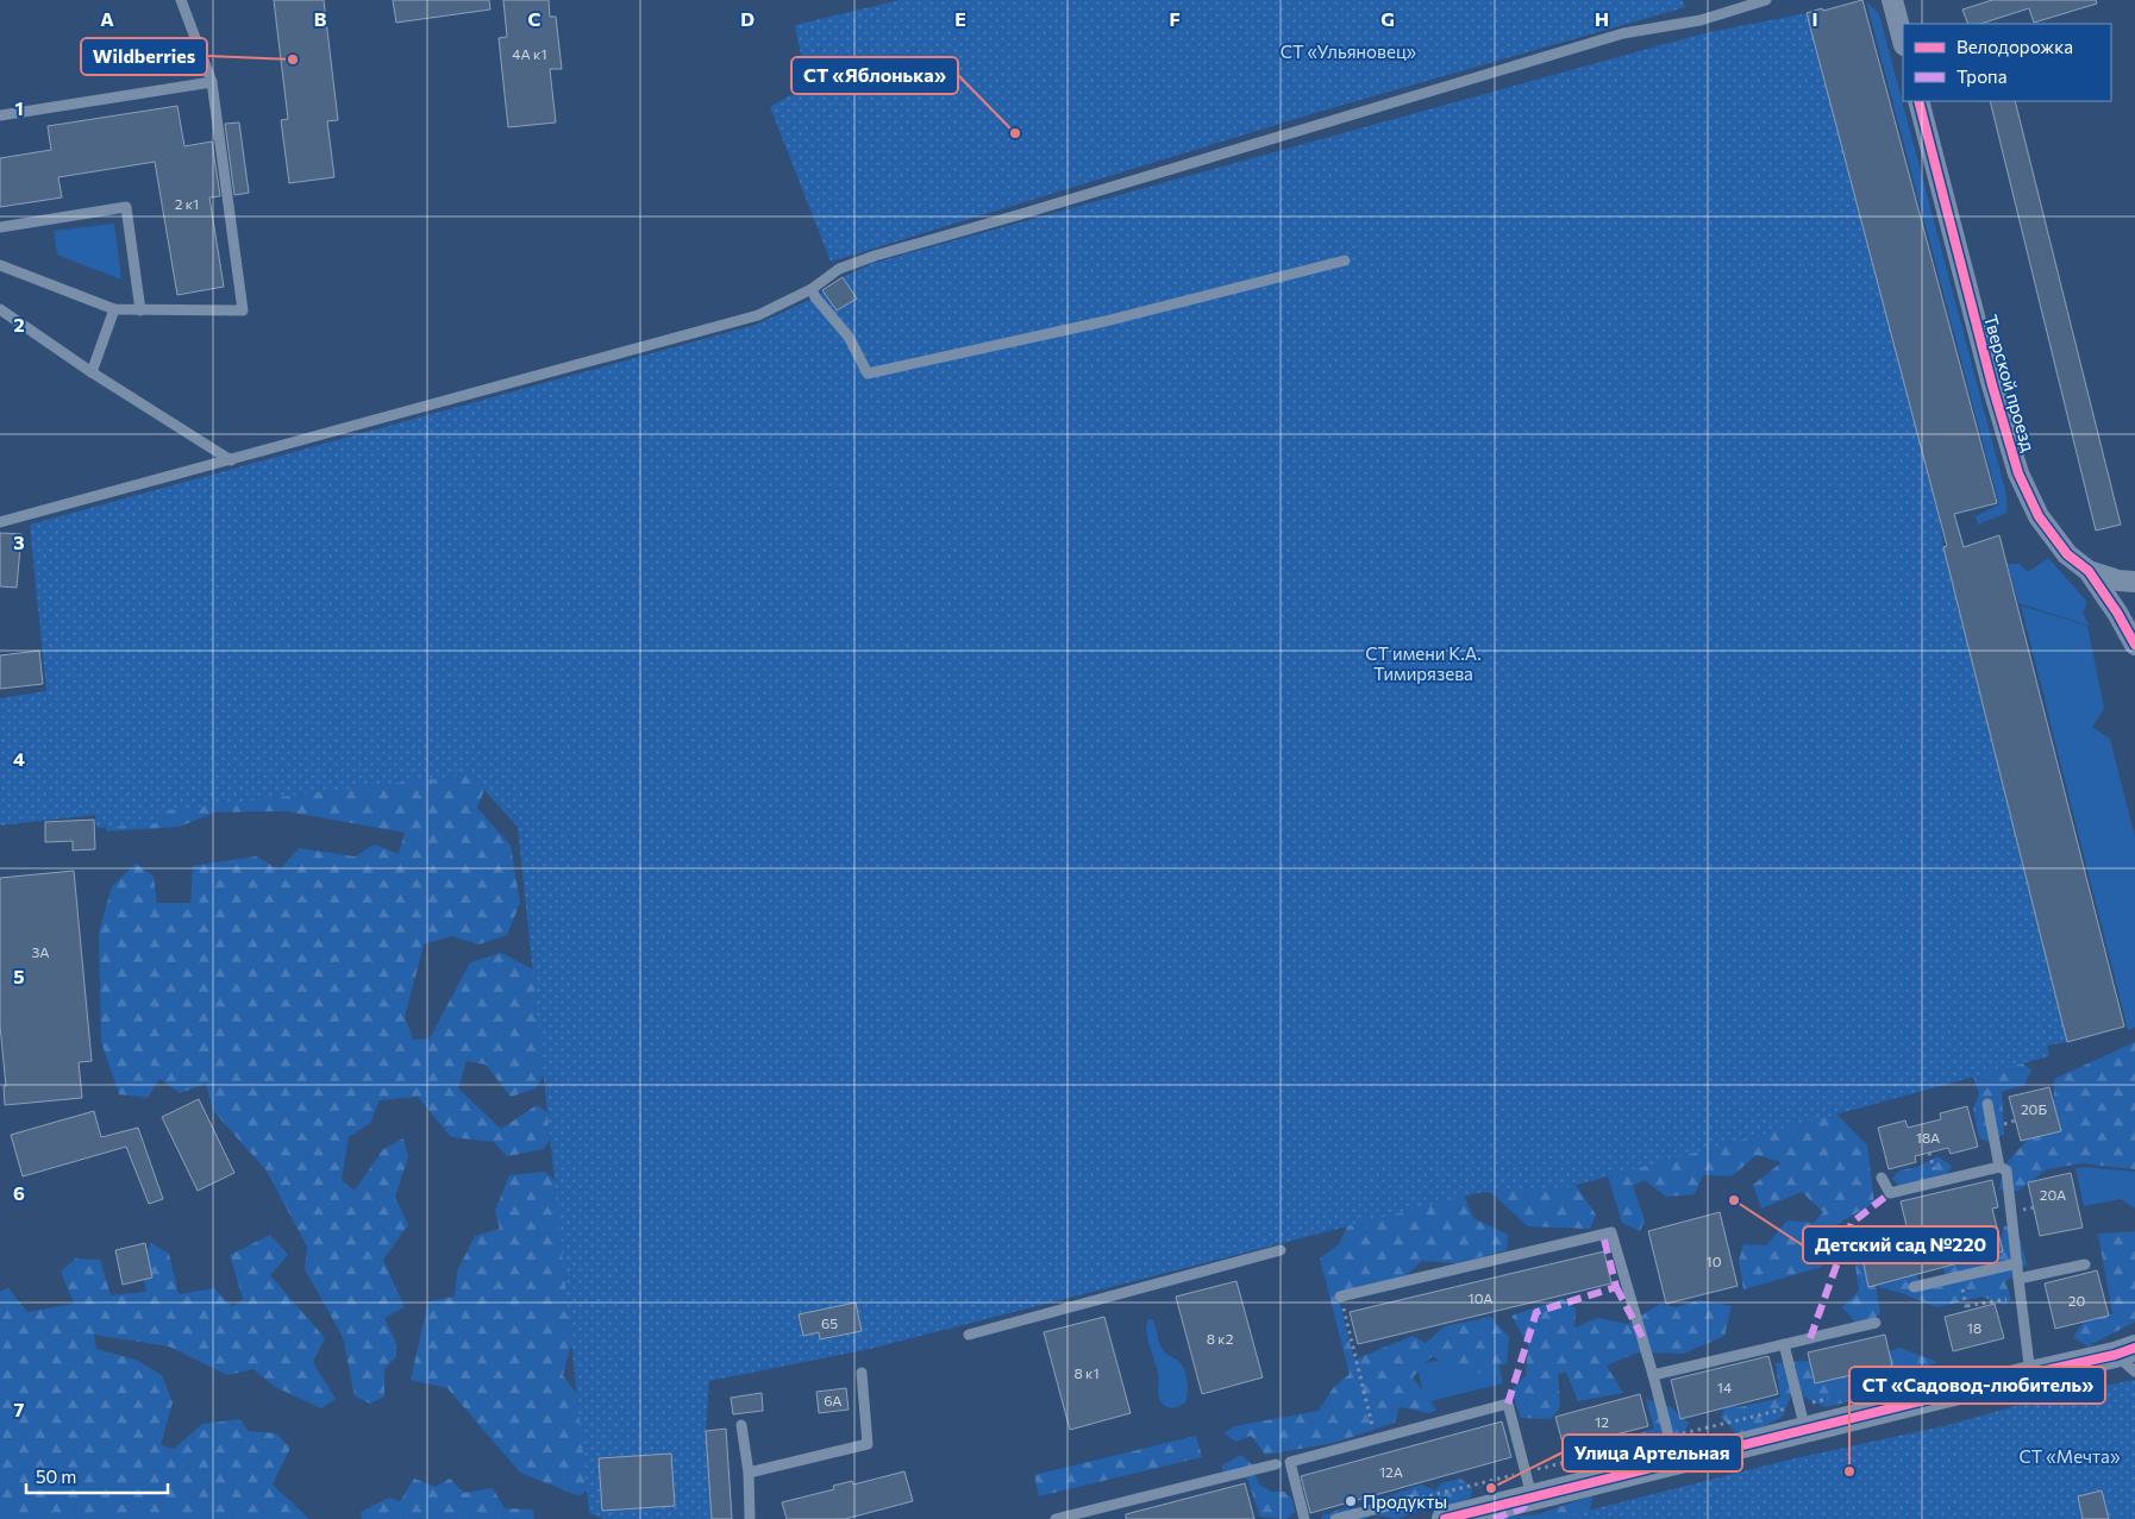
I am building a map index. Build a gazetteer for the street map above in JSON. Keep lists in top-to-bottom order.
{
  "streets": {
    "street": ["Тверской проезд"]
  },
  "parks": ["СТ «Ульяновец»", "СТ имени К.А. Тимирязева", "СТ «Мечта»"],
  "places": [
    "Wildberries",
    "СТ «Яблонька»",
    "Детский сад №220",
    "СТ «Садовод-любитель»",
    "Улица Артельная",
    "Продукты"
  ],
  "house_numbers": [
    "4А к1",
    "2 к1",
    "3А",
    "20Б",
    "18А",
    "20А",
    "10",
    "10А",
    "20",
    "65",
    "18",
    "8 к2",
    "8 к1",
    "14",
    "6А",
    "12",
    "12А"
  ],
  "legend": ["Велодорожка", "Тропа"],
  "scale_bar": "50 m",
  "grid": {
    "columns": [
      "A",
      "B",
      "C",
      "D",
      "E",
      "F",
      "G",
      "H",
      "I"
    ],
    "rows": [
      "1",
      "2",
      "3",
      "4",
      "5",
      "6",
      "7"
    ]
  }
}
